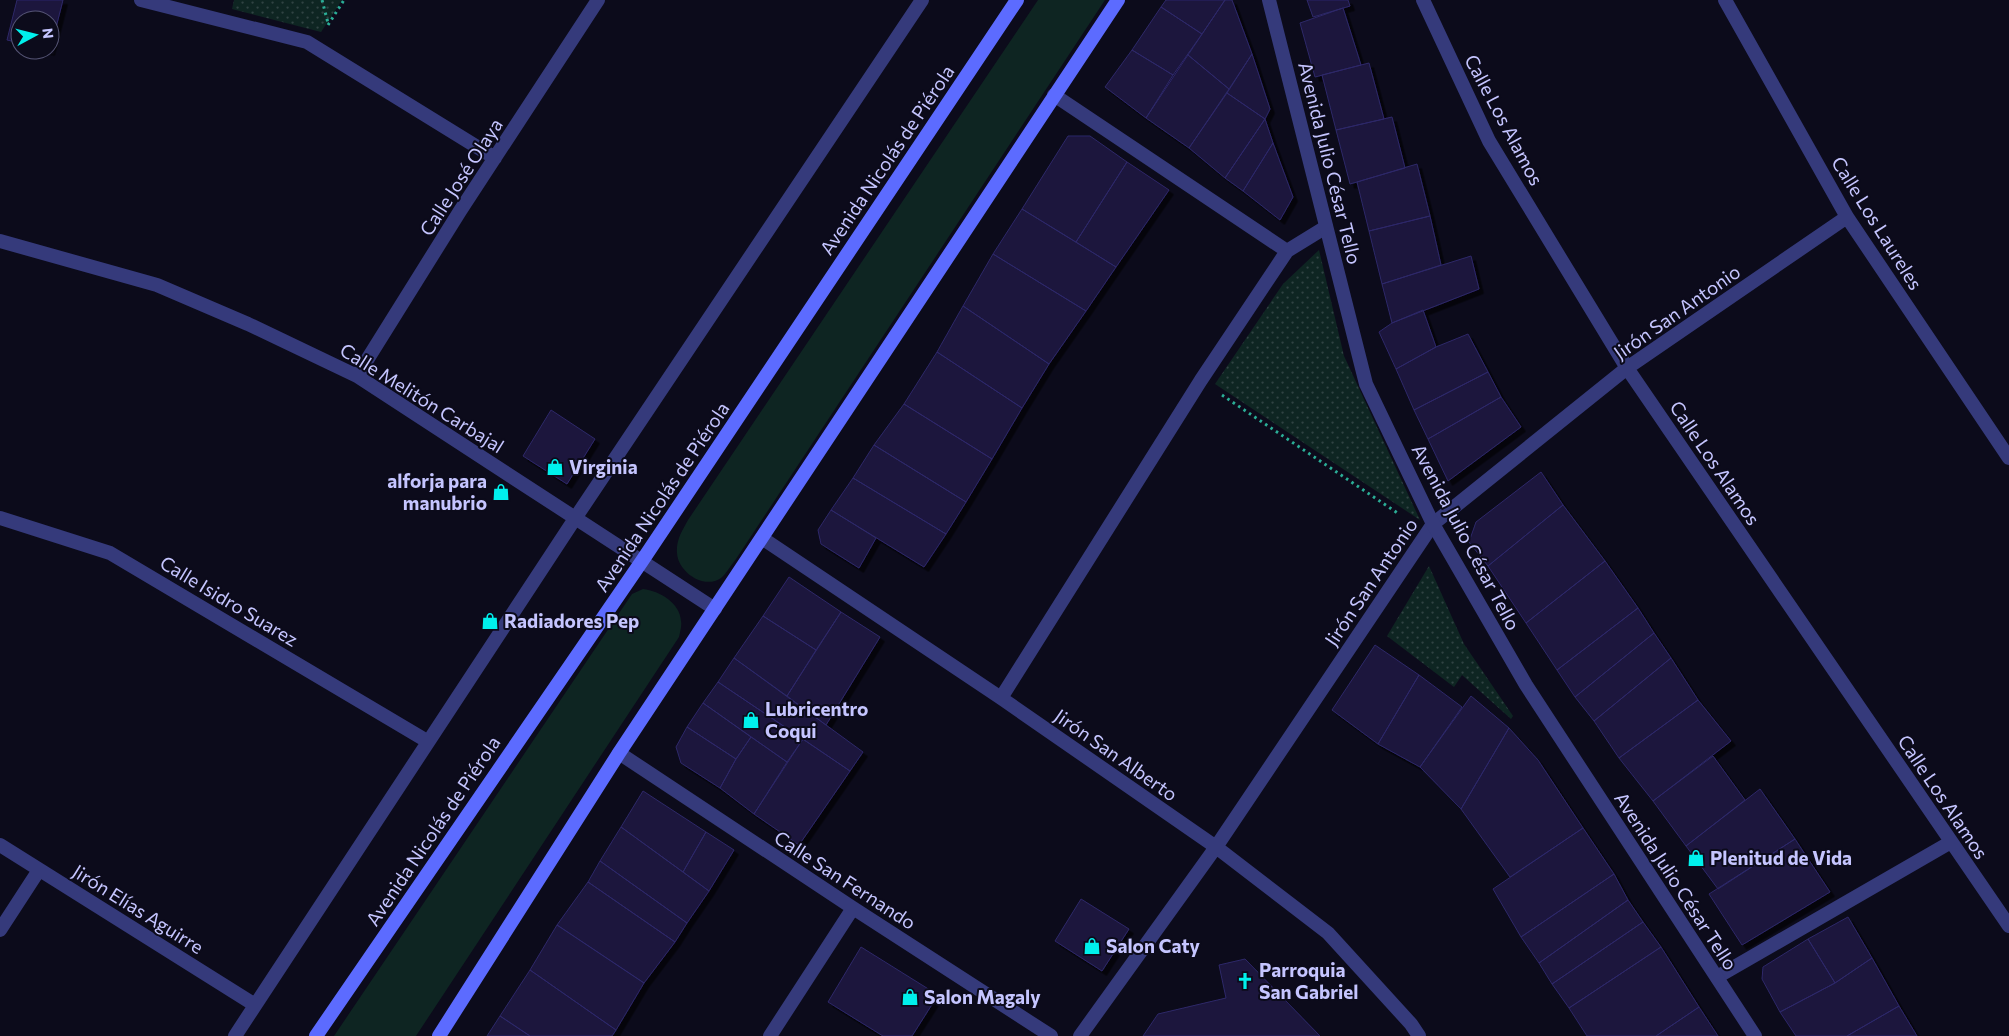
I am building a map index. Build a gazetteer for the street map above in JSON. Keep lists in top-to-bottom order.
{
  "streets": {
    "main road": ["Avenida Nicolás de Piérola"],
    "street": [
      "Calle Los Alamos",
      "Avenida Julio César Tello",
      "Calle José Olaya",
      "Calle Los Laureles",
      "Jirón San Antonio",
      "Calle Melitón Carbajal",
      "Calle Isidro Suarez",
      "Jirón San Alberto",
      "Calle San Fernando",
      "Jirón Elías Aguirre"
    ]
  },
  "crossings": [
    ["Calle Los Alamos", "Jirón San Antonio"],
    ["Avenida Nicolás de Piérola", "Calle Melitón Carbajal"],
    ["Avenida Julio César Tello", "Jirón San Antonio"],
    ["Calle José Olaya", "Calle Melitón Carbajal"],
    ["Calle Los Laureles", "Jirón San Antonio"],
    ["Jirón San Antonio", "Jirón San Alberto"]
  ],
  "places": {
    "shop": [
      "Virginia",
      "alforja para manubrio",
      "Radiadores Pep",
      "Lubricentro Coqui",
      "Plenitud de Vida",
      "Salon Caty",
      "Salon Magaly"
    ],
    "church": ["Parroquia San Gabriel"]
  },
  "north": "right"
}
